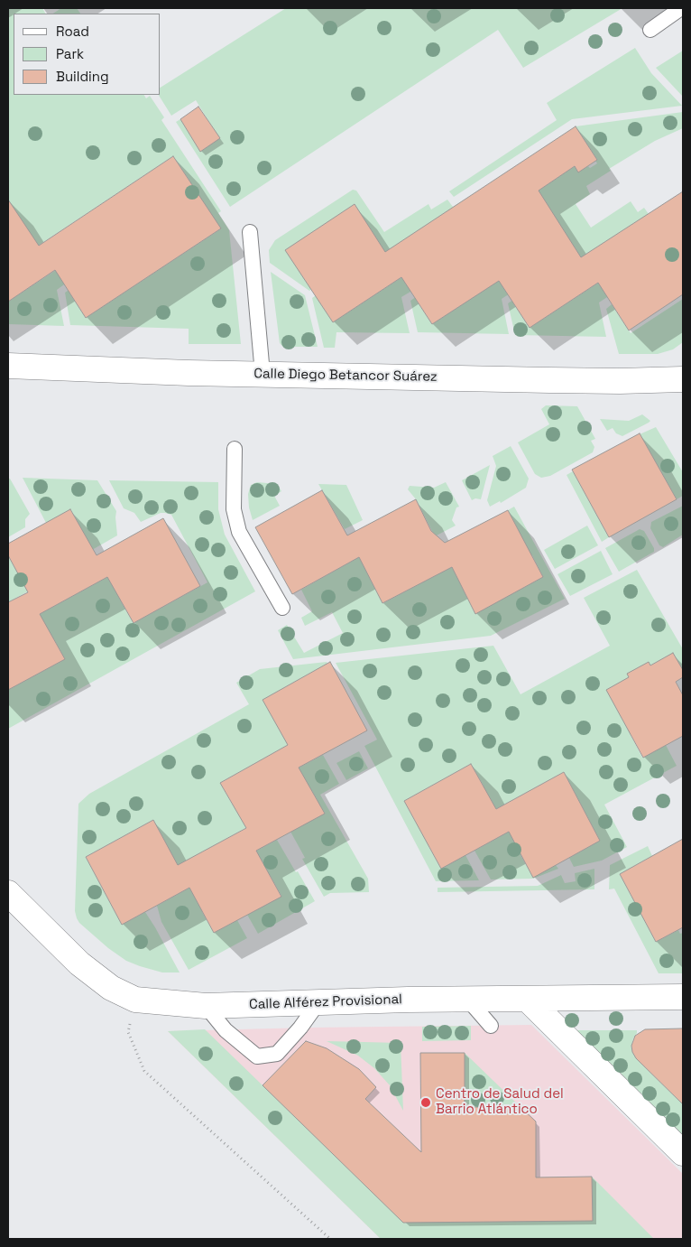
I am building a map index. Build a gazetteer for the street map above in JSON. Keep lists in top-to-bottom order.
{
  "streets": {
    "street": ["Calle Diego Betancor Suárez", "Calle Alférez Provisional"]
  },
  "places": ["Centro de Salud del Barrio Atlántico"],
  "legend": ["Road", "Park", "Building"]
}
